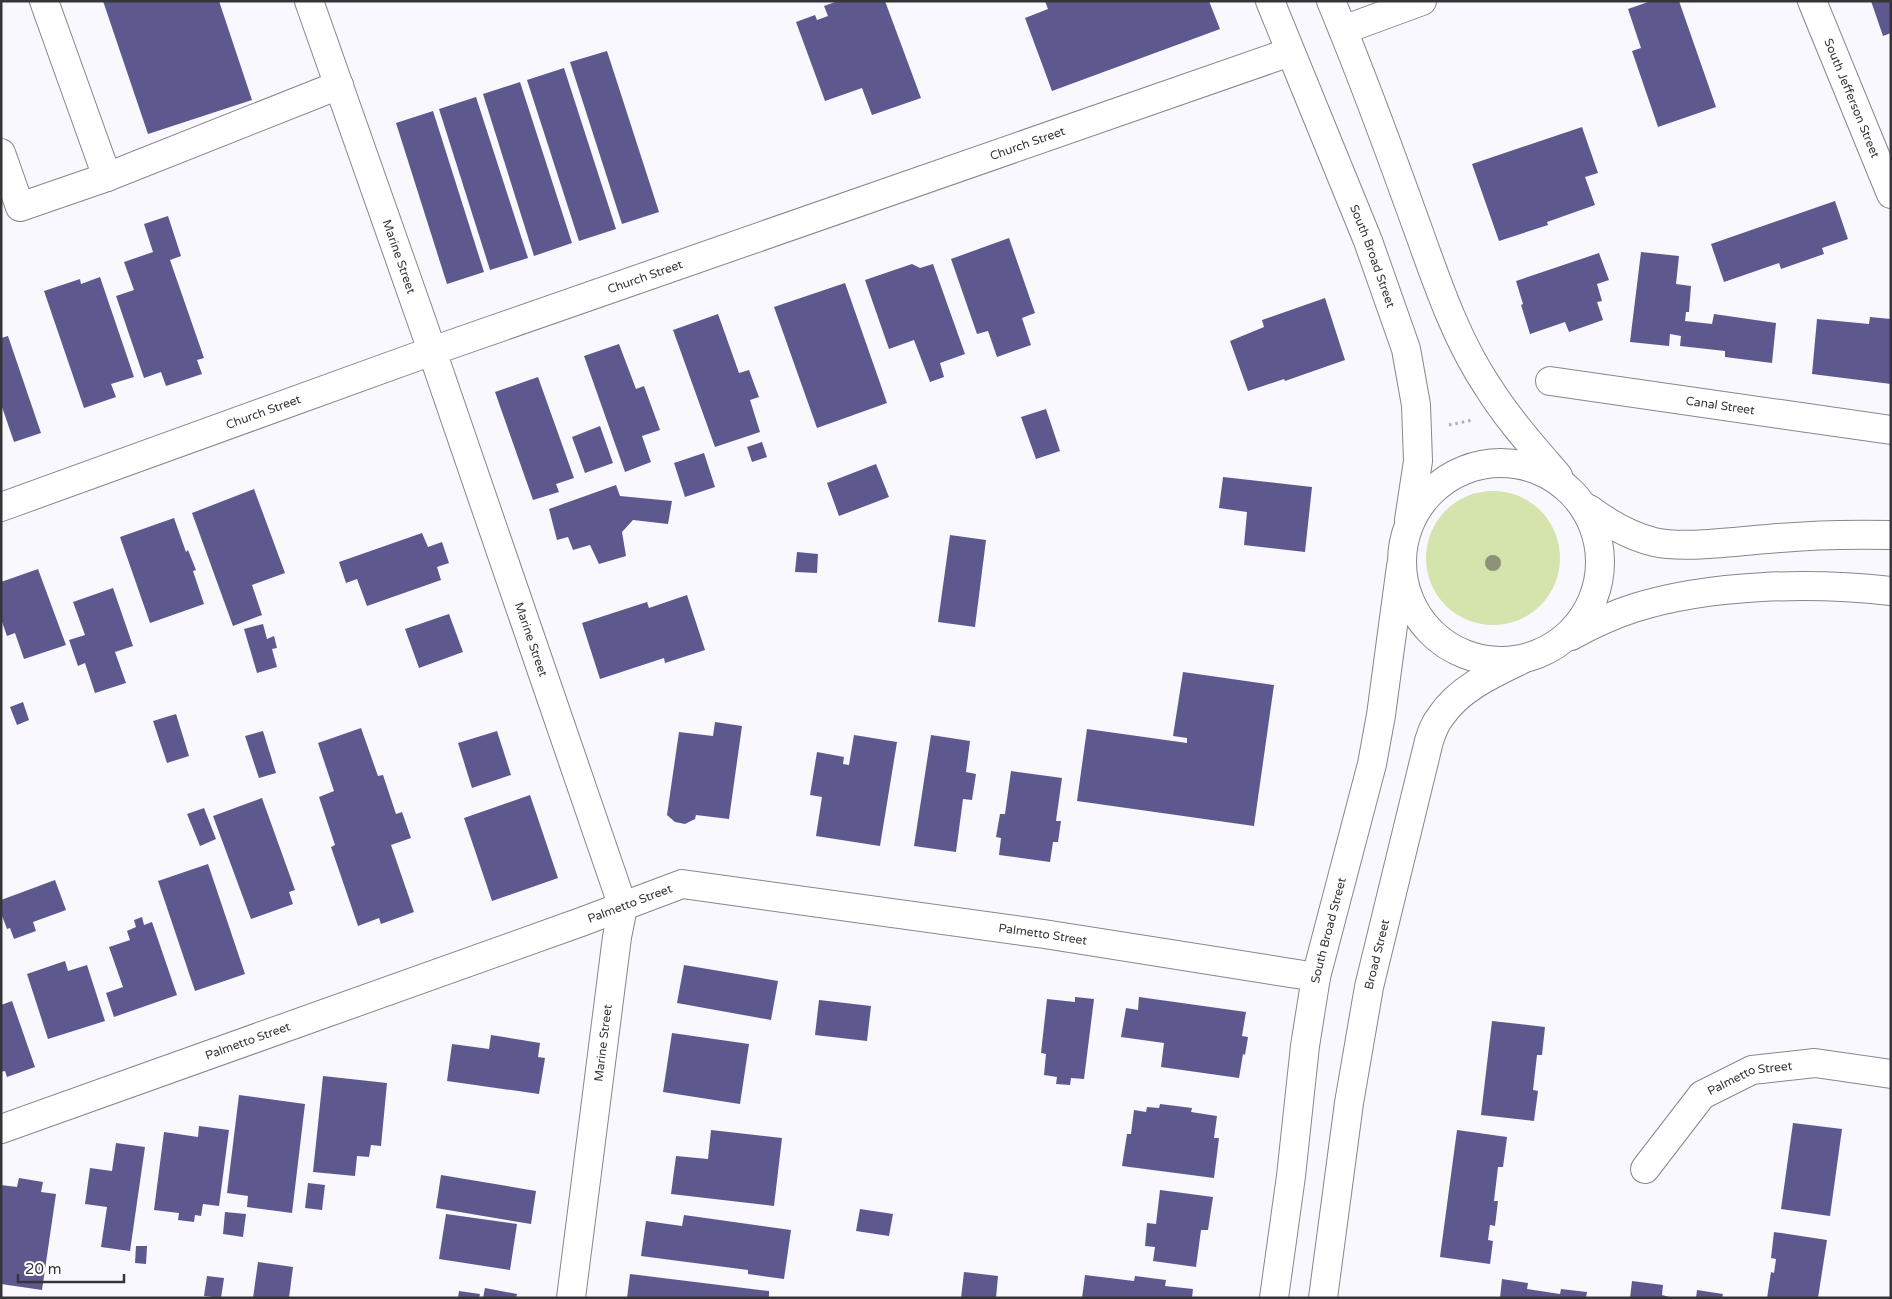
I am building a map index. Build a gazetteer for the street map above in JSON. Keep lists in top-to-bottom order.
{
  "streets": {
    "street": [
      "South Jefferson Street",
      "Church Street",
      "Marine Street",
      "South Broad Street",
      "Canal Street",
      "Palmetto Street",
      "Broad Street"
    ]
  },
  "crossings": [
    ["Church Street", "Marine Street"],
    ["Church Street", "South Broad Street"],
    ["Marine Street", "Palmetto Street"],
    ["South Broad Street", "Palmetto Street"]
  ],
  "scale_bar": "20 m"
}
